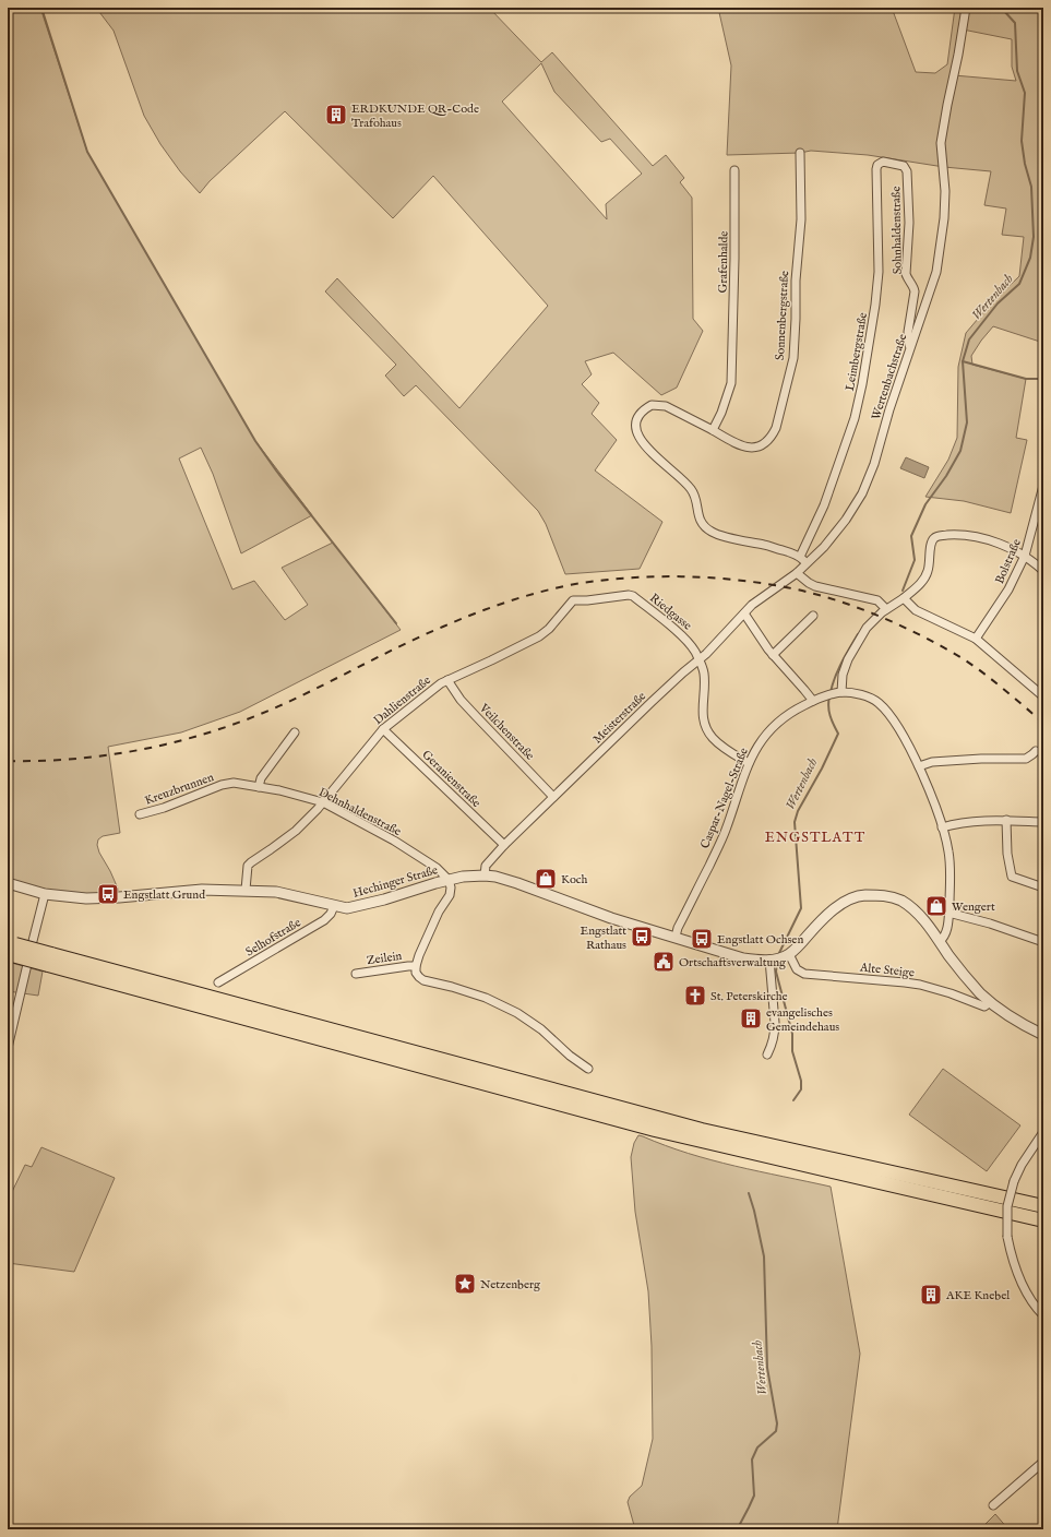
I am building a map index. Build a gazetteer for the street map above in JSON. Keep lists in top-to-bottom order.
{
  "streets": {
    "street": [
      "Sohnhaldenstraße",
      "Grafenhalde",
      "Sonnenbergstraße",
      "Leimbergstraße",
      "Wertenbachstraße",
      "Bolstraße",
      "Riedgasse",
      "Dahlienstraße",
      "Meisterstraße",
      "Veilchenstraße",
      "Geranienstraße",
      "Kreuzbrunnen",
      "Caspar-Nagel-Straße",
      "Dehnhaldenstraße",
      "Hechinger Straße",
      "Selhofstraße",
      "Zeilein",
      "Alte Steige"
    ]
  },
  "crossings": [
    ["Sohnhaldenstraße", "Leimbergstraße"],
    ["Sohnhaldenstraße", "Wertenbachstraße"],
    ["Grafenhalde", "Sonnenbergstraße"],
    ["Sonnenbergstraße", "Leimbergstraße"],
    ["Sonnenbergstraße", "Wertenbachstraße"],
    ["Wertenbachstraße", "Meisterstraße"],
    ["Riedgasse", "Dahlienstraße"],
    ["Riedgasse", "Meisterstraße"],
    ["Riedgasse", "Caspar-Nagel-Straße"],
    ["Dahlienstraße", "Veilchenstraße"],
    ["Dahlienstraße", "Geranienstraße"],
    ["Dahlienstraße", "Dehnhaldenstraße"],
    ["Dahlienstraße", "Hechinger Straße"],
    ["Meisterstraße", "Veilchenstraße"],
    ["Meisterstraße", "Geranienstraße"],
    ["Meisterstraße", "Hechinger Straße"],
    ["Kreuzbrunnen", "Dehnhaldenstraße"],
    ["Caspar-Nagel-Straße", "Hechinger Straße"],
    ["Dehnhaldenstraße", "Hechinger Straße"],
    ["Hechinger Straße", "Selhofstraße"],
    ["Hechinger Straße", "Alte Steige"]
  ],
  "districts": ["ENGSTLATT"],
  "water": ["Wertenbach"],
  "places": {
    "building": ["ERDKUNDE QR-Code Trafohaus", "evangelisches Gemeindehaus", "AKE Knebel"],
    "shop": ["Koch", "Wengert"],
    "bus stop": ["Engstlatt Grund", "Engstlatt Rathaus", "Engstlatt Ochsen"],
    "public building": ["Ortschaftsverwaltung"],
    "church": ["St. Peterskirche"],
    "place": ["Netzenberg"]
  }
}
